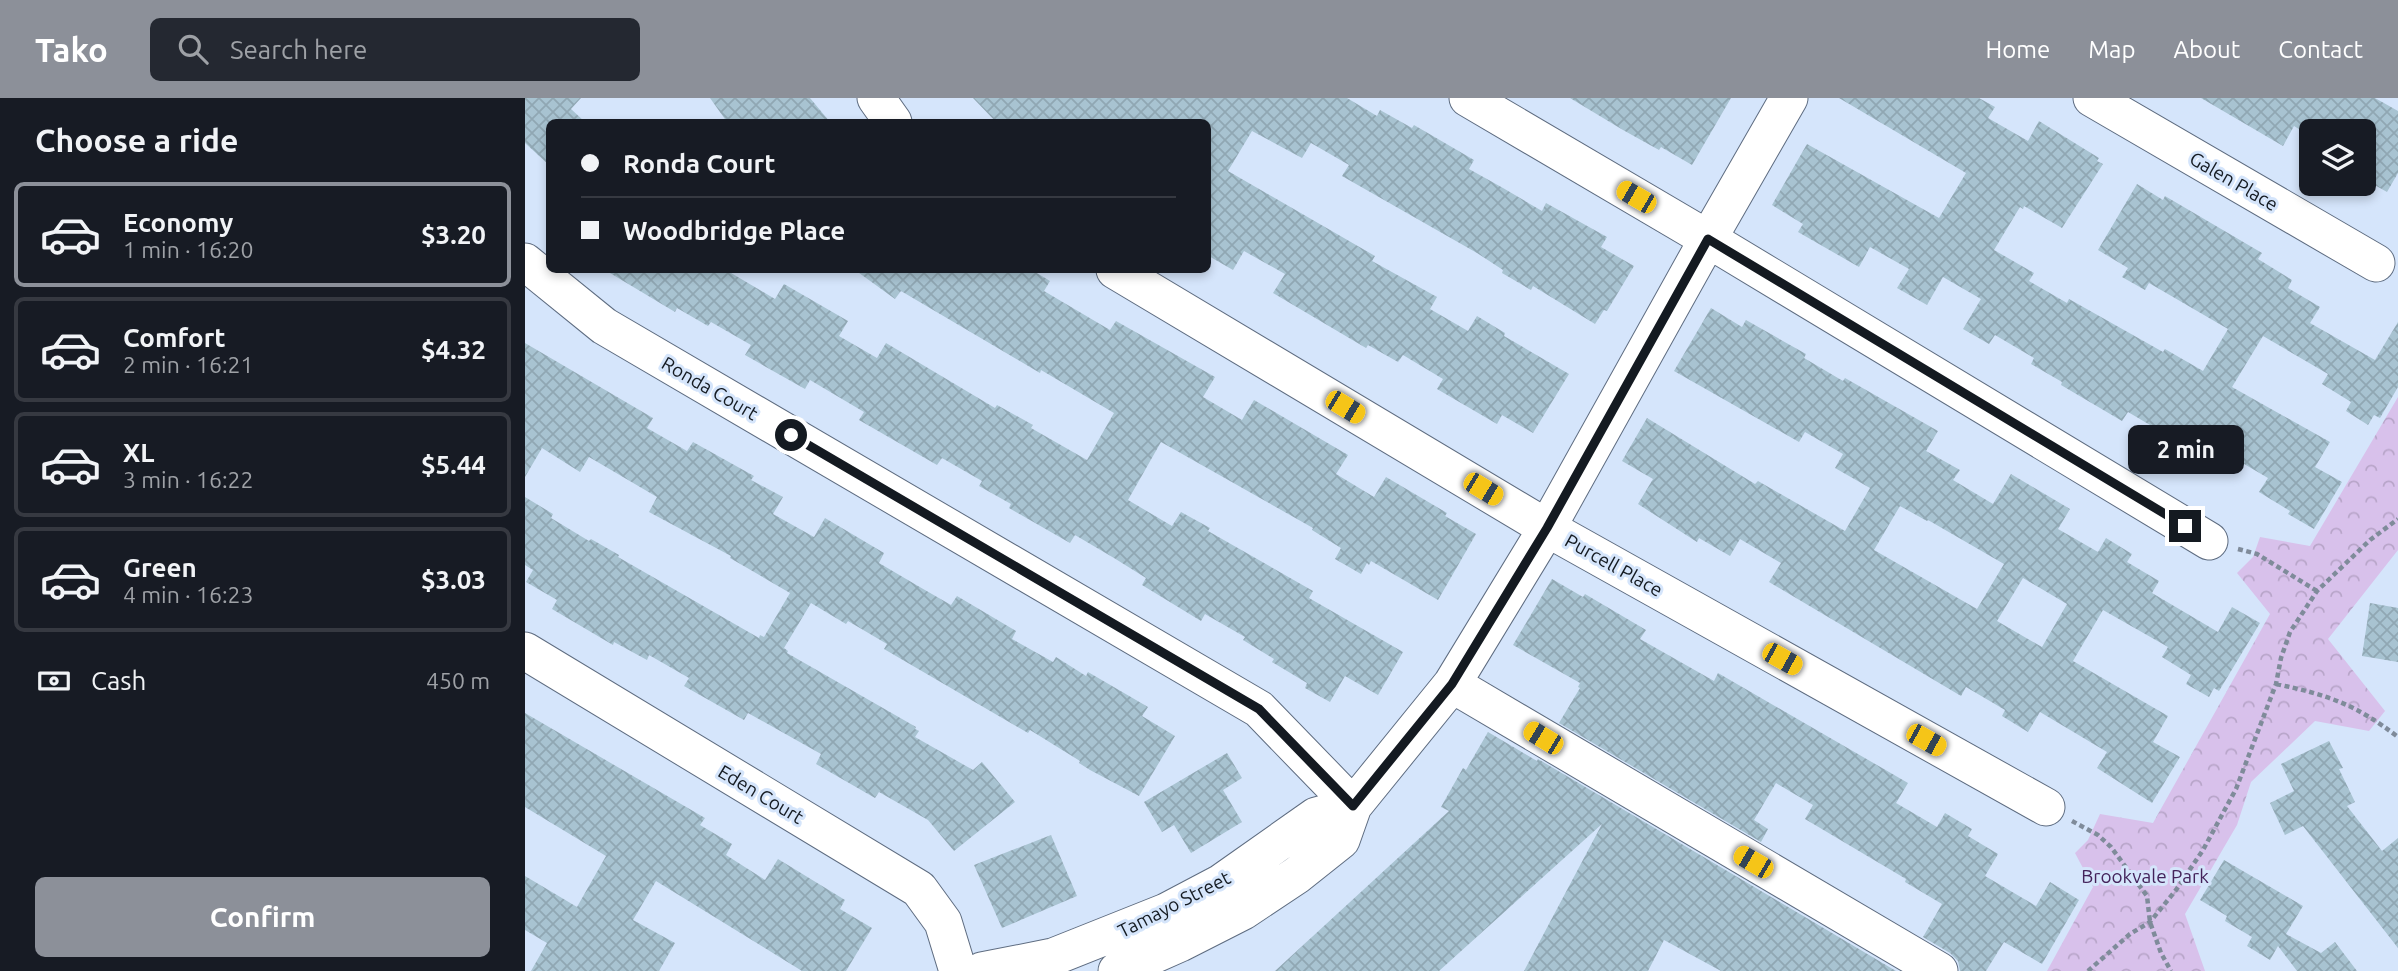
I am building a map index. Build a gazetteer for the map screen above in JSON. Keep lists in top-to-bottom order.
{
  "streets": {
    "street": [
      "Galen Place",
      "Ronda Court",
      "Purcell Place",
      "Eden Court",
      "Tamayo Street"
    ]
  },
  "crossings": [
    ["Ronda Court", "Tamayo Street"],
    ["Purcell Place", "Tamayo Street"]
  ],
  "parks": ["Brookvale Park"],
  "page": {
    "header": "Tako",
    "search": "Search here",
    "nav": [
      "Home",
      "Map",
      "About",
      "Contact"
    ],
    "heading": "Choose a ride",
    "banner": ["Ronda Court", "Woodbridge Place"],
    "list": [
      {
        "name": "Economy",
        "note": "1 min · 16:20",
        "value": "$3.20"
      },
      {
        "name": "Comfort",
        "note": "2 min · 16:21",
        "value": "$4.32"
      },
      {
        "name": "XL",
        "note": "3 min · 16:22",
        "value": "$5.44"
      },
      {
        "name": "Green",
        "note": "4 min · 16:23",
        "value": "$3.03"
      }
    ],
    "bubble": "2 min",
    "pay": ["Cash", "450 m"],
    "buttons": "Confirm"
  }
}
